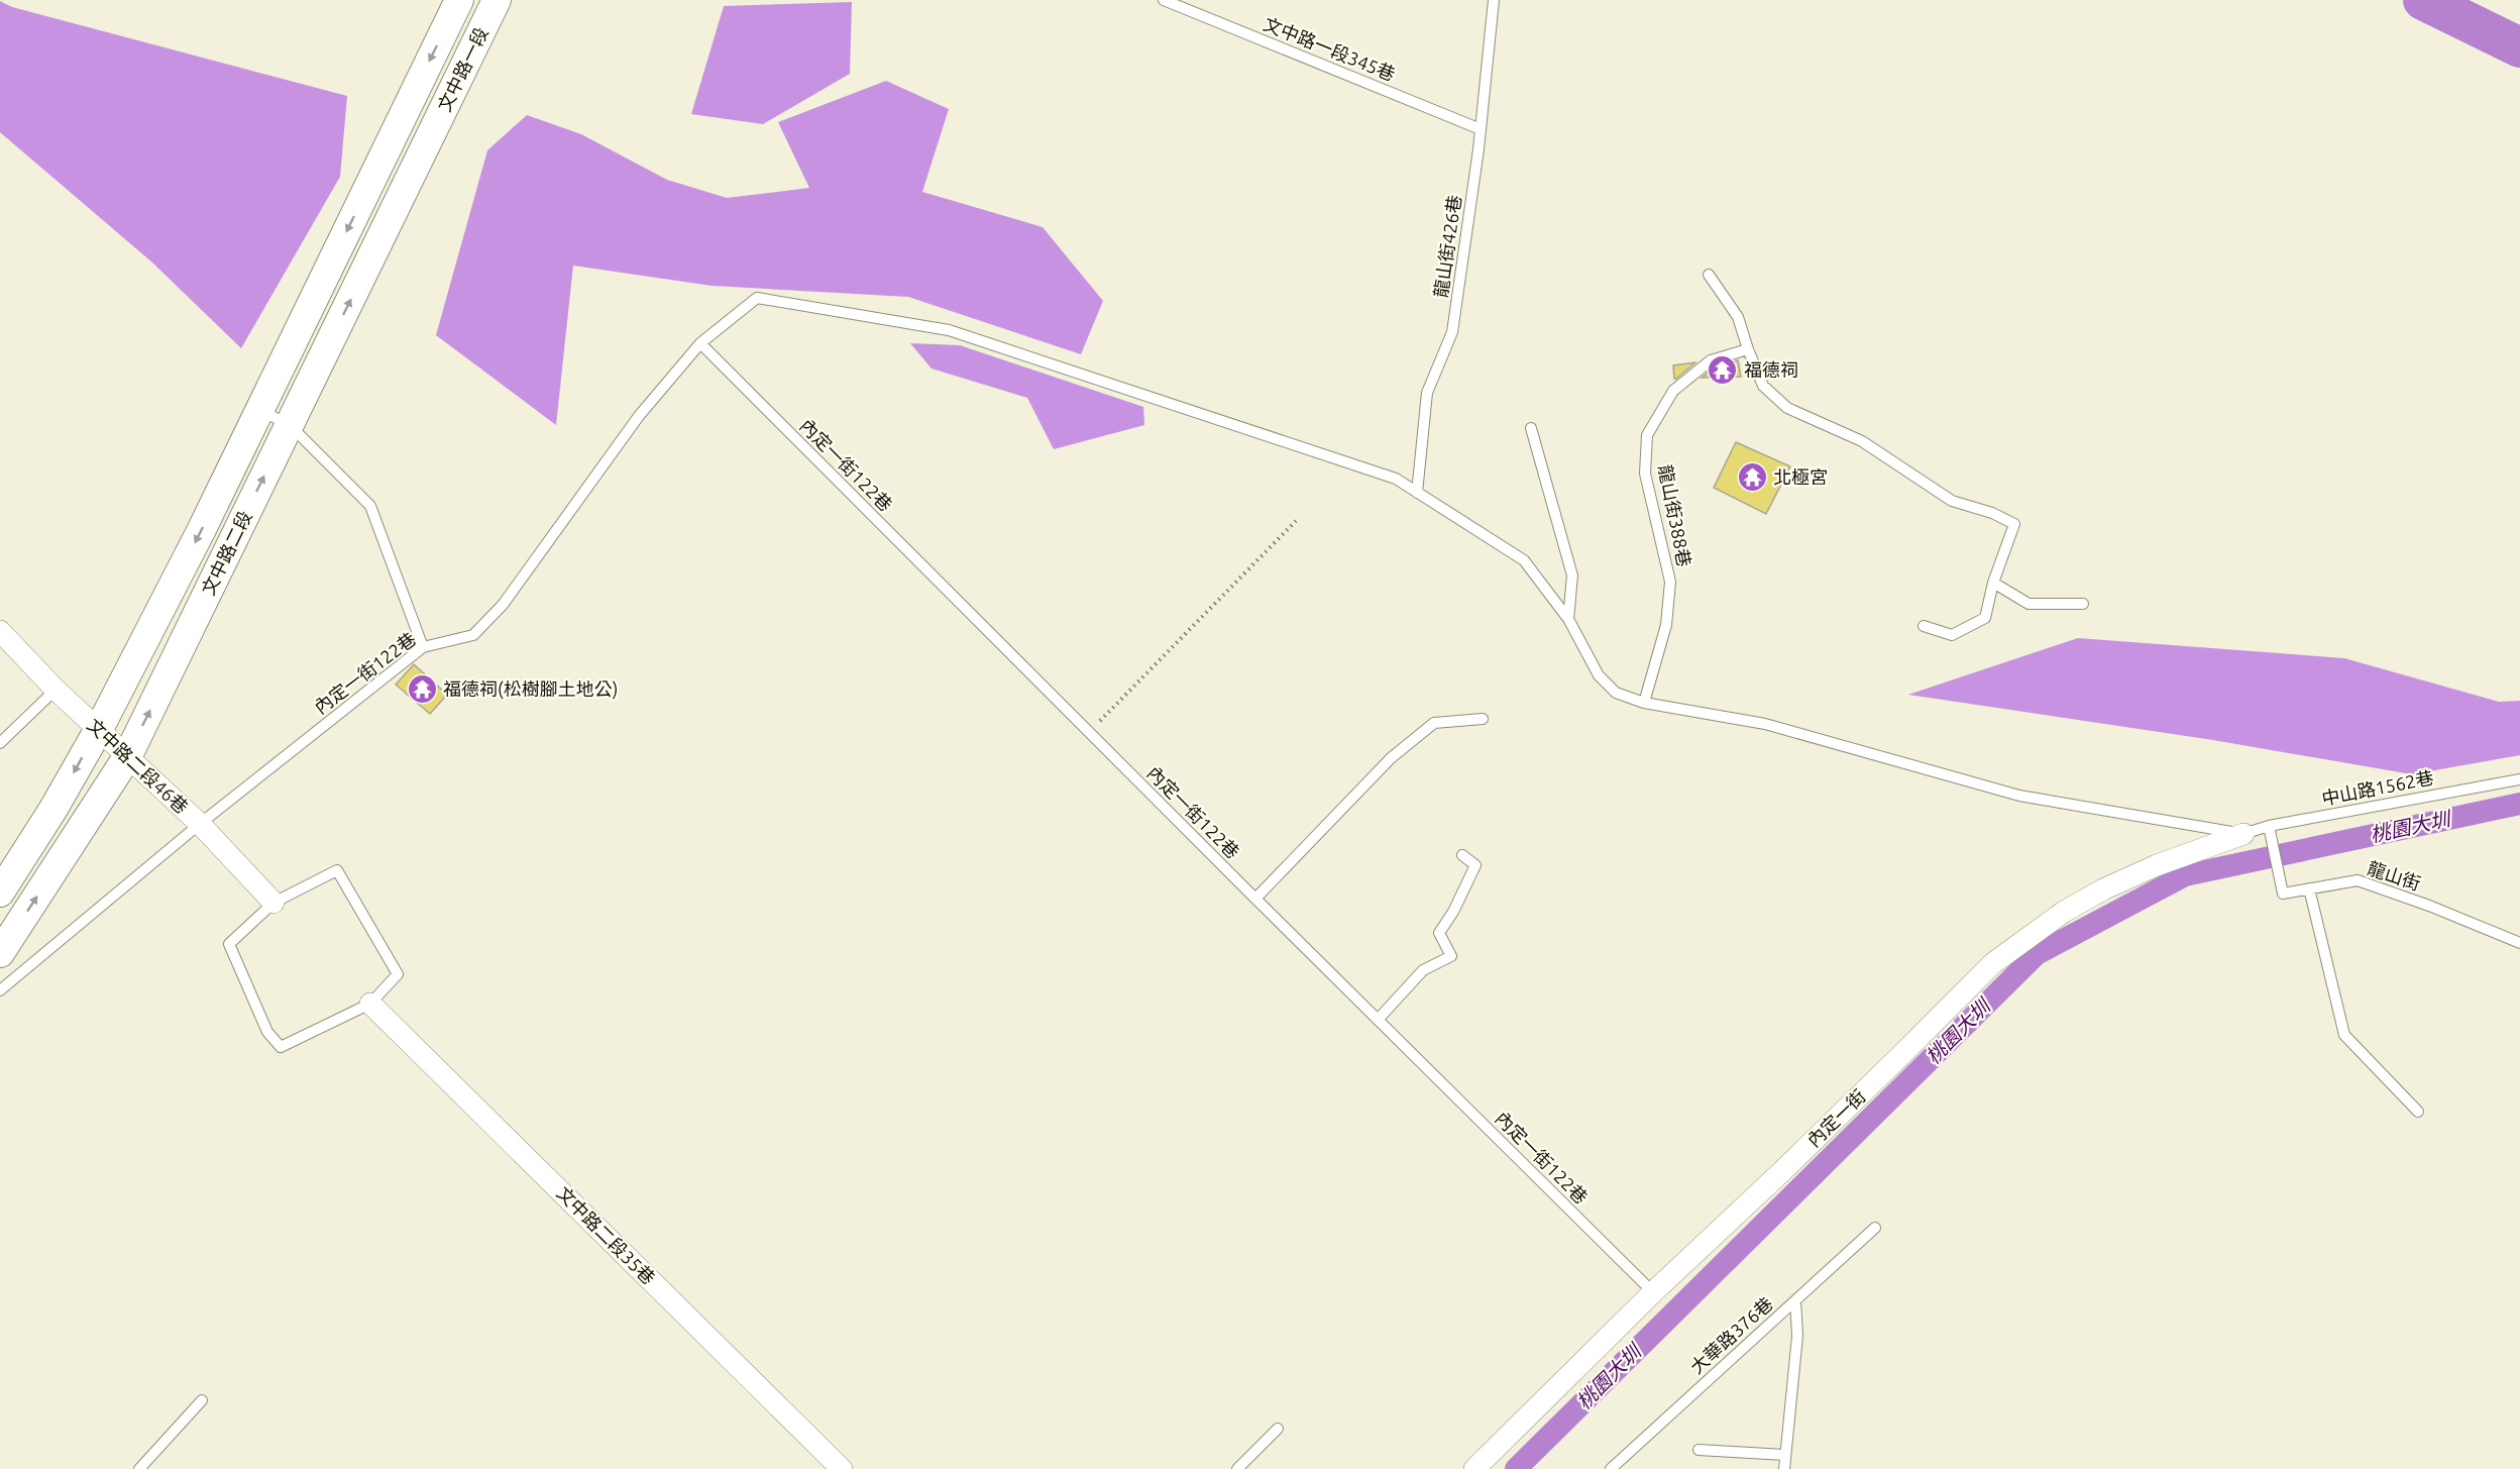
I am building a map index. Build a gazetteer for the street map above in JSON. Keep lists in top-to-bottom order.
{
  "streets": {
    "street": [
      "文中路一段",
      "文中路二段",
      "文中路二段46巷",
      "內定一街",
      "文中路二段35巷"
    ],
    "lane": [
      "文中路一段345巷",
      "龍山街426巷",
      "內定一街122巷",
      "龍山街388巷",
      "中山路1562巷",
      "龍山街",
      "大華路376巷"
    ]
  },
  "crossings": [
    ["文中路一段345巷", "龍山街426巷"],
    ["文中路一段", "文中路二段"],
    ["內定一街122巷", "文中路二段46巷"],
    ["內定一街122巷", "內定一街"],
    ["文中路二段", "文中路二段46巷"],
    ["中山路1562巷", "龍山街"],
    ["中山路1562巷", "內定一街"]
  ],
  "water": ["桃園大圳"],
  "places": {
    "temple": ["福德祠", "北極宮", "福德祠(松樹腳土地公)"]
  }
}
